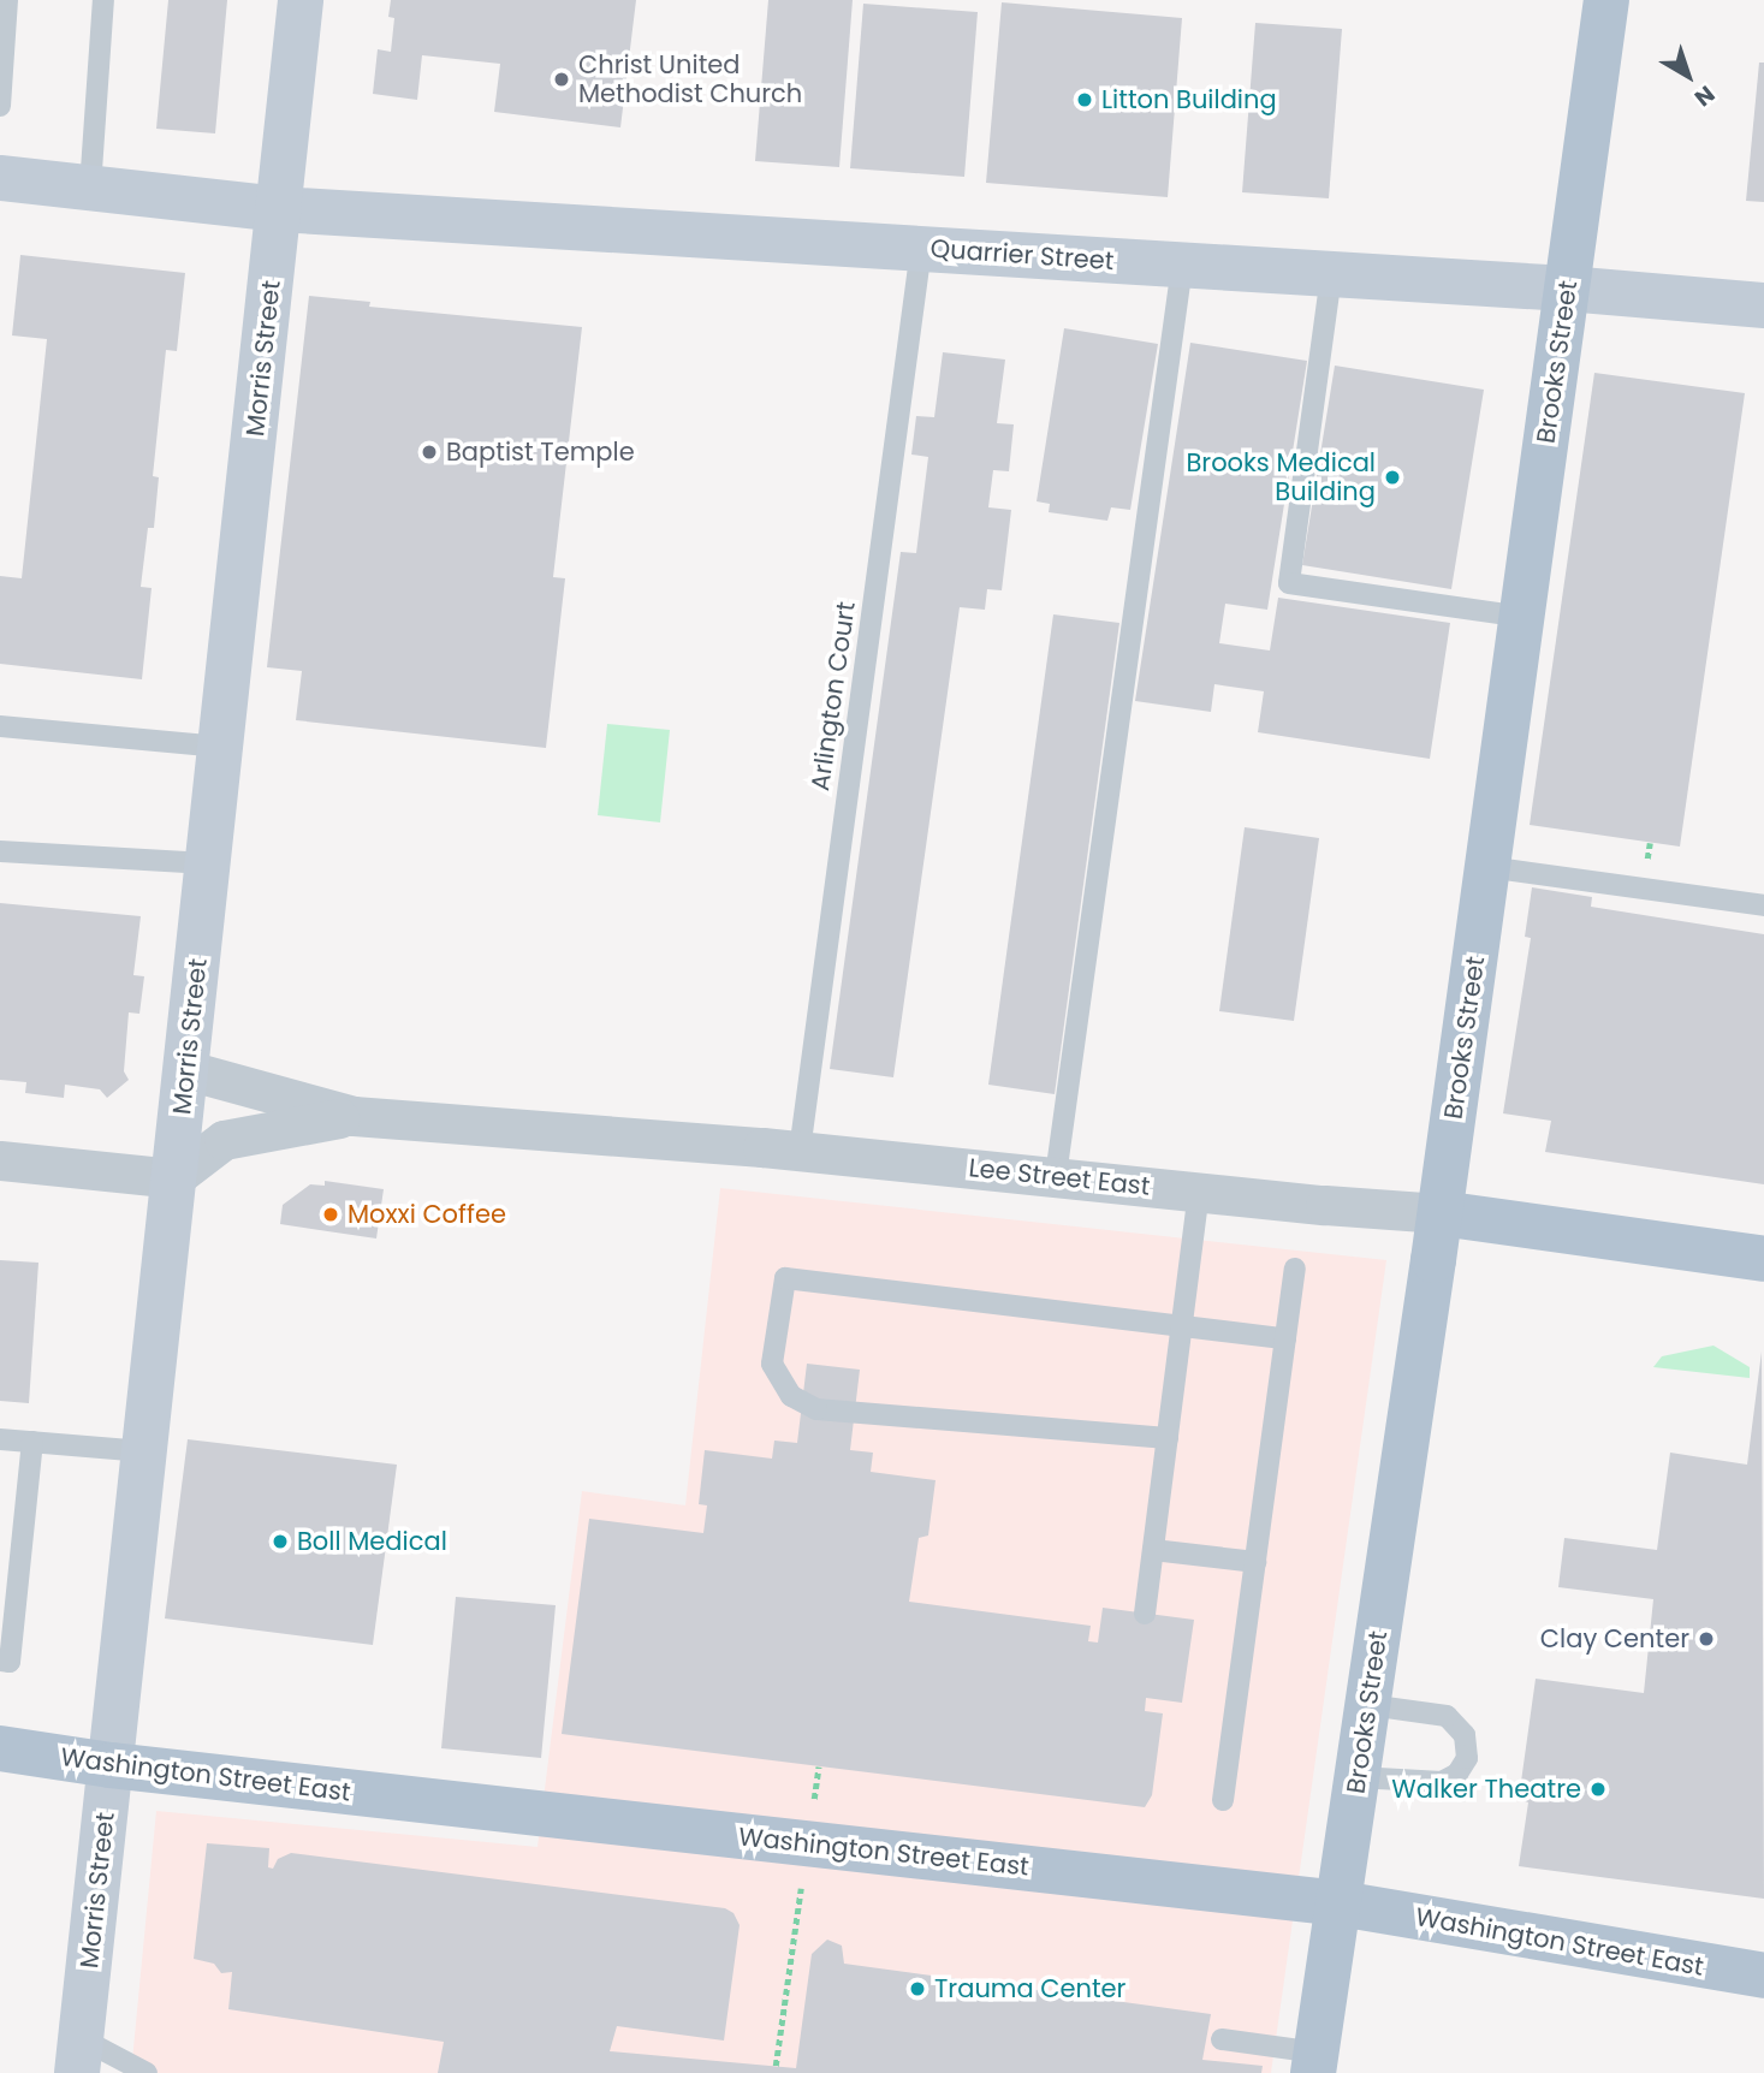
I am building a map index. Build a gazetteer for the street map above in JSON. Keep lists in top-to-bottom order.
{
  "streets": {
    "main road": ["Brooks Street", "Lee Street East", "Washington Street East"],
    "street": ["Quarrier Street", "Morris Street"],
    "lane": ["Arlington Court"]
  },
  "crossings": [
    ["Quarrier Street", "Morris Street"],
    ["Quarrier Street", "Brooks Street"],
    ["Quarrier Street", "Arlington Court"],
    ["Morris Street", "Lee Street East"],
    ["Morris Street", "Washington Street East"],
    ["Brooks Street", "Lee Street East"],
    ["Brooks Street", "Washington Street East"],
    ["Arlington Court", "Lee Street East"]
  ],
  "places": [
    "Christ United Methodist Church",
    "Litton Building",
    "Baptist Temple",
    "Brooks Medical Building",
    "Moxxi Coffee",
    "Boll Medical",
    "Clay Center",
    "Walker Theatre",
    "Trauma Center"
  ],
  "north": "bottom right"
}
